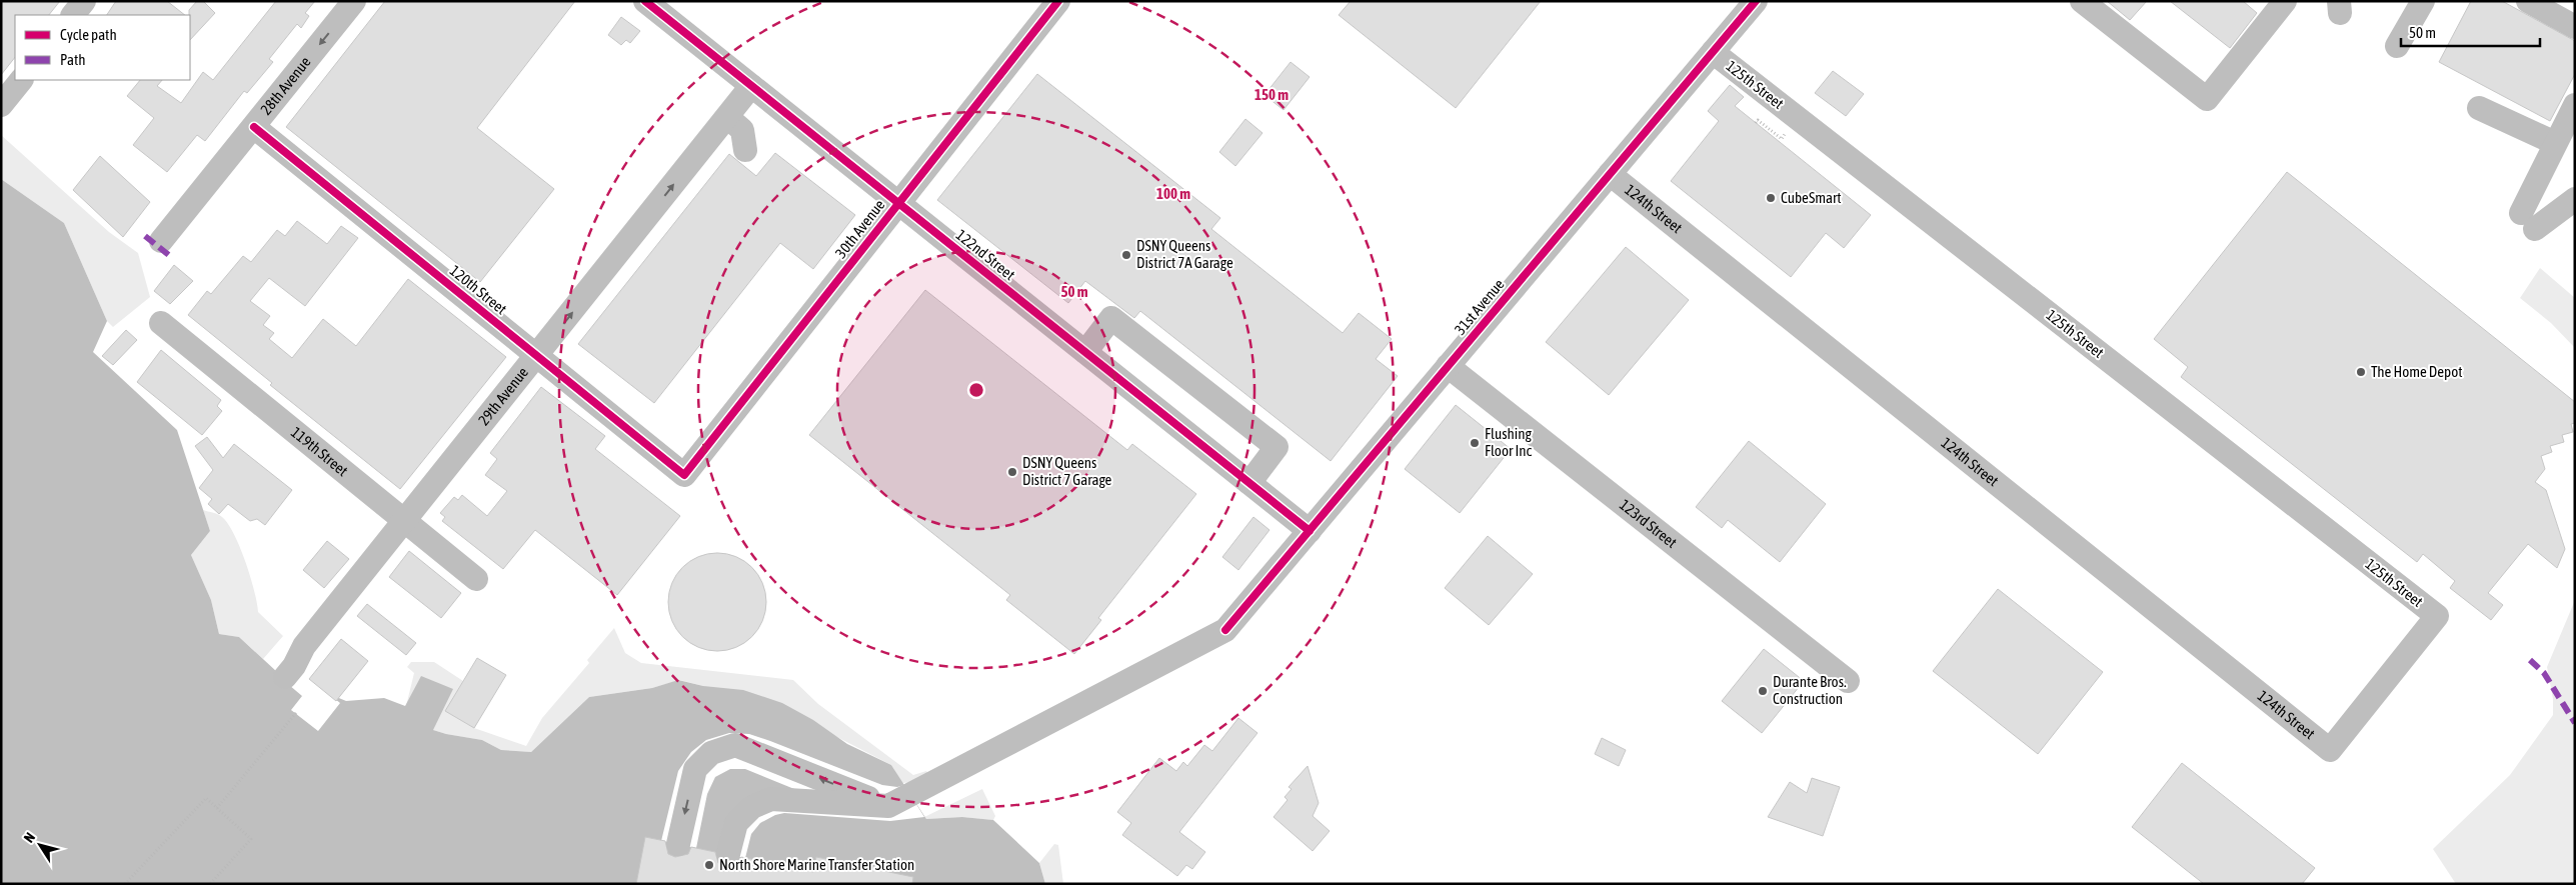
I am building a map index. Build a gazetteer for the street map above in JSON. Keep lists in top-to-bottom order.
{
  "streets": {
    "street": [
      "125th Street",
      "28th Avenue",
      "124th Street",
      "30th Avenue",
      "122nd Street",
      "120th Street",
      "31st Avenue",
      "29th Avenue",
      "119th Street",
      "123rd Street"
    ]
  },
  "crossings": [
    ["125th Street", "124th Street"],
    ["125th Street", "31st Avenue"],
    ["28th Avenue", "120th Street"],
    ["124th Street", "31st Avenue"],
    ["30th Avenue", "122nd Street"],
    ["30th Avenue", "120th Street"],
    ["122nd Street", "31st Avenue"],
    ["122nd Street", "29th Avenue"],
    ["120th Street", "29th Avenue"],
    ["31st Avenue", "123rd Street"],
    ["29th Avenue", "119th Street"]
  ],
  "one_way": ["28th Avenue", "29th Avenue"],
  "places": [
    "CubeSmart",
    "DSNY Queens District 7A Garage",
    "The Home Depot",
    "Flushing Floor Inc",
    "DSNY Queens District 7 Garage",
    "Durante Bros. Construction",
    "North Shore Marine Transfer Station"
  ],
  "legend": ["Cycle path", "Path"],
  "scale_bar": "50 m",
  "north": "top left",
  "rings": ["150 m", "100 m", "50 m"]
}
